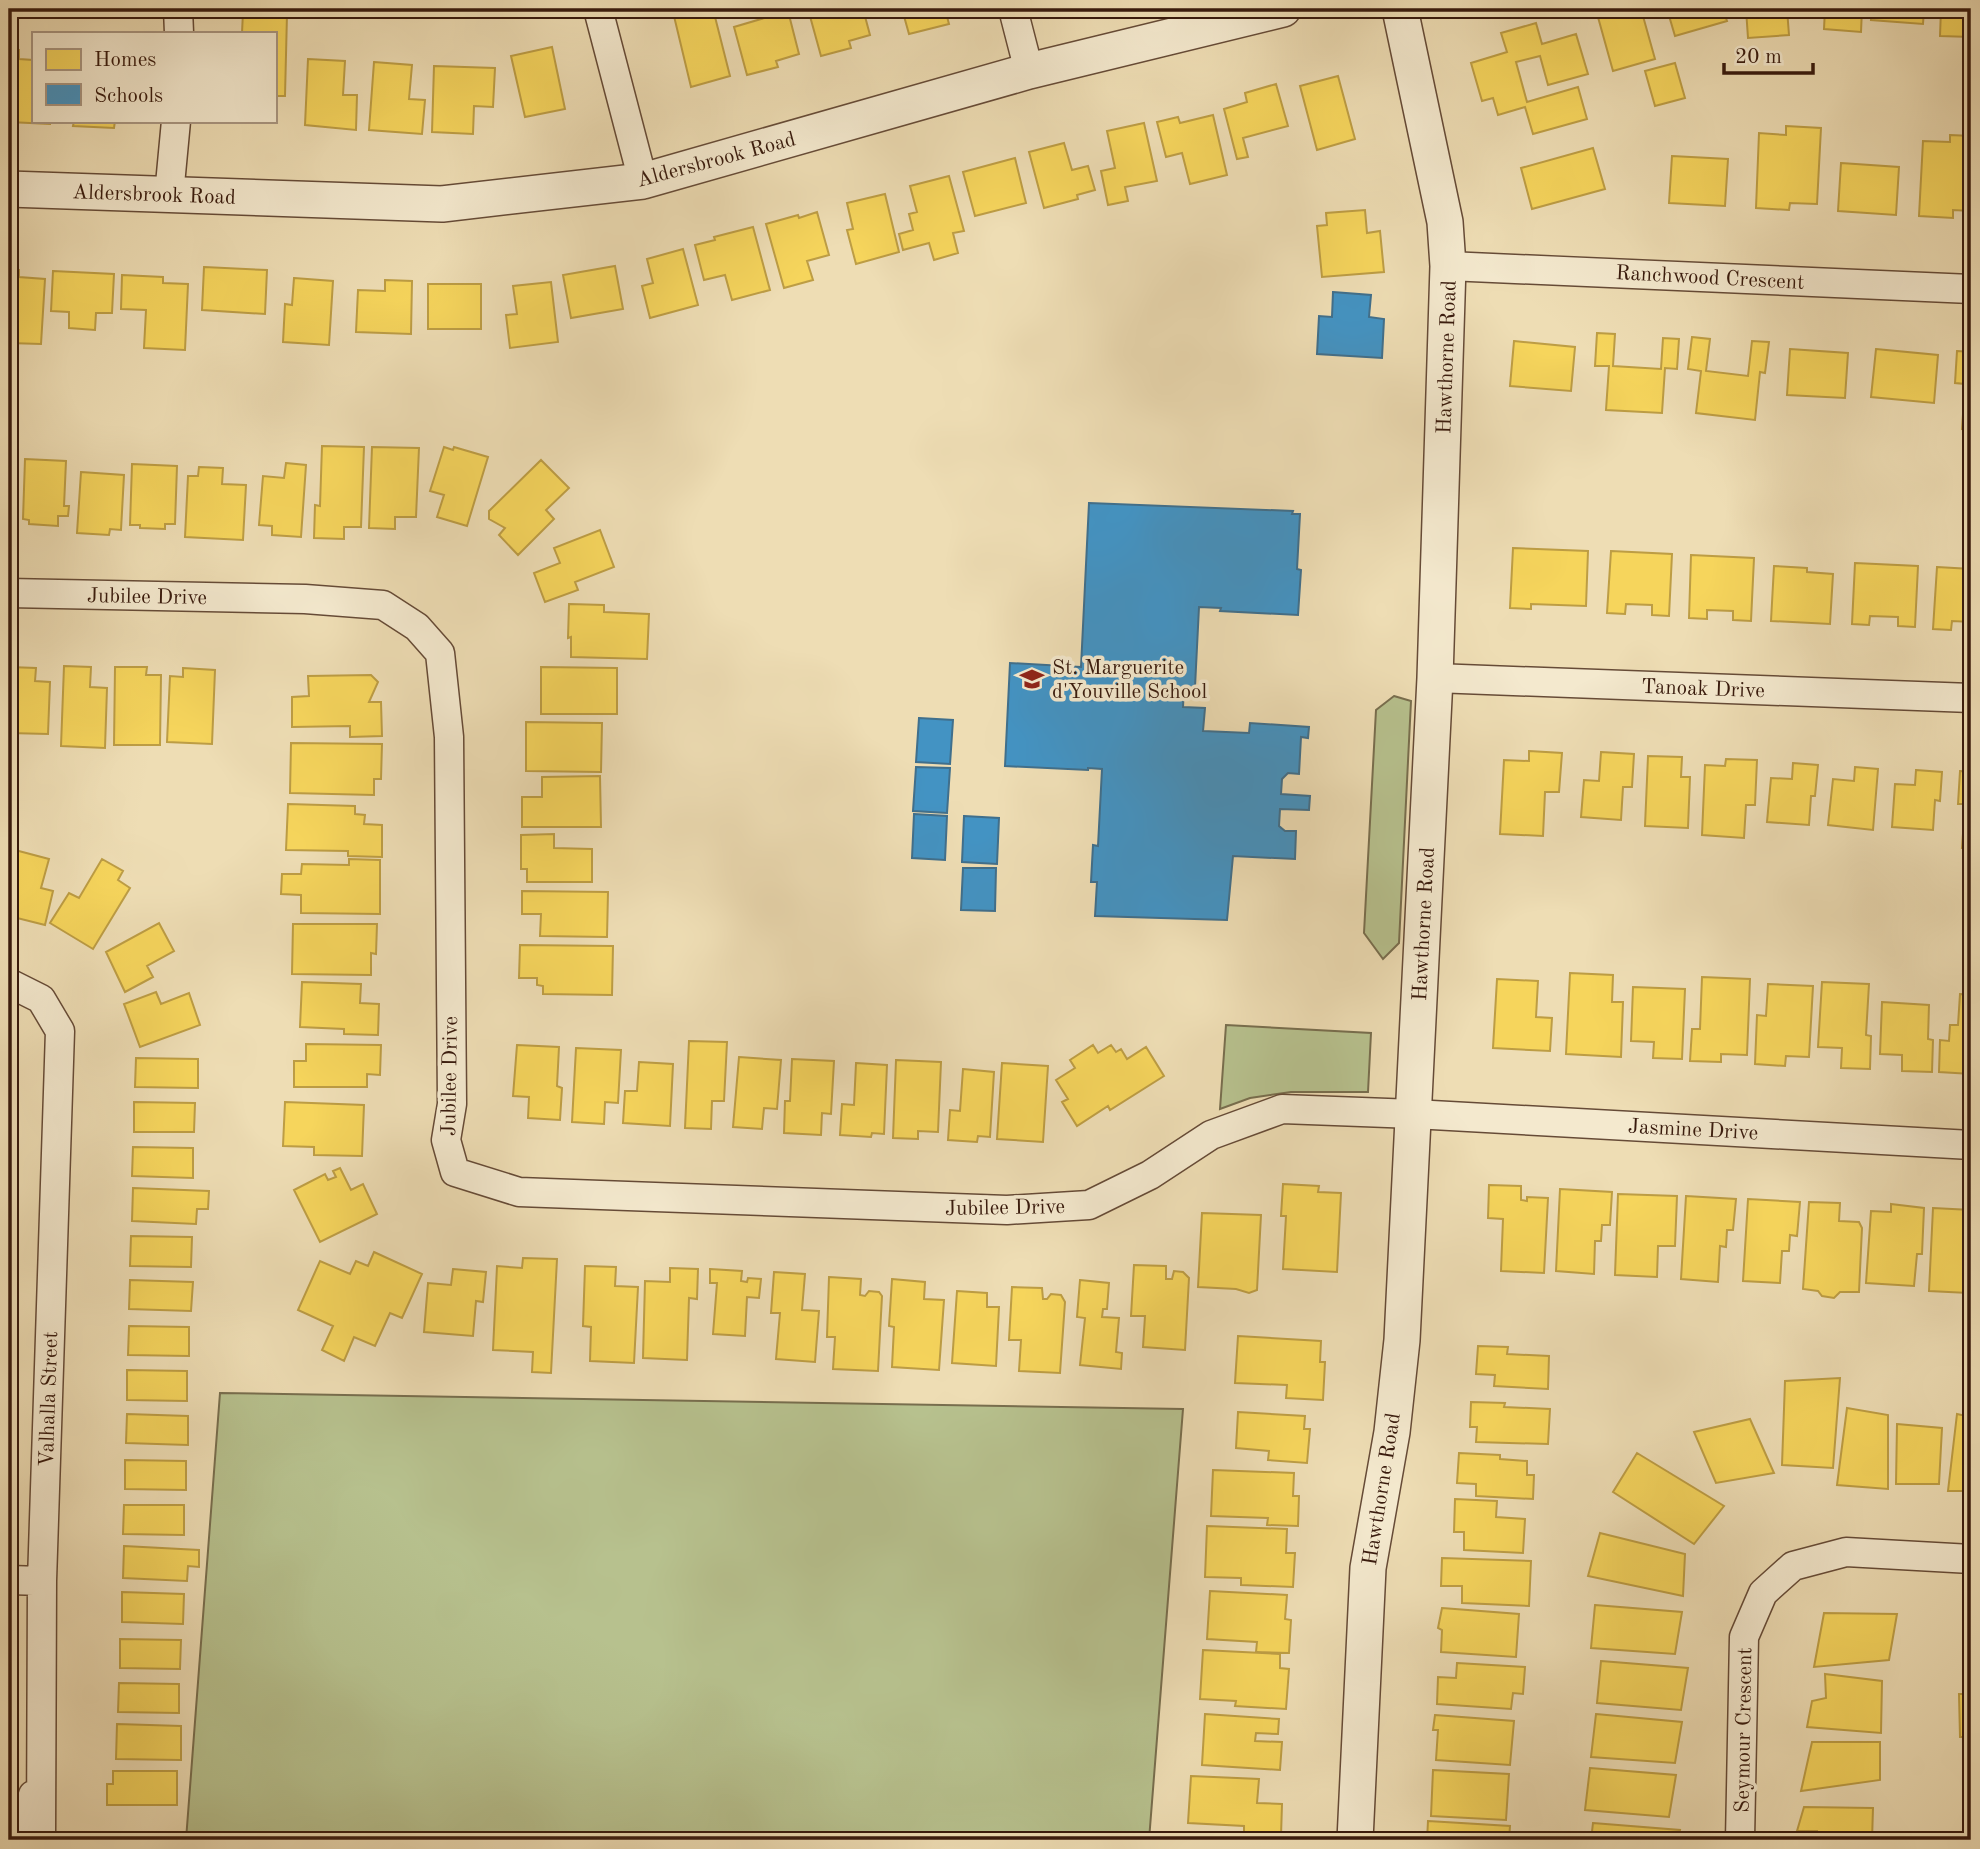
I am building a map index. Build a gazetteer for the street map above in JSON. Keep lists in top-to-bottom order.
{
  "streets": {
    "street": [
      "Aldersbrook Road",
      "Ranchwood Crescent",
      "Hawthorne Road",
      "Jubilee Drive",
      "Tanoak Drive",
      "Jasmine Drive",
      "Valhalla Street",
      "Seymour Crescent"
    ]
  },
  "crossings": [
    ["Ranchwood Crescent", "Hawthorne Road"],
    ["Hawthorne Road", "Jubilee Drive"],
    ["Hawthorne Road", "Tanoak Drive"],
    ["Hawthorne Road", "Jasmine Drive"],
    ["Jubilee Drive", "Jasmine Drive"]
  ],
  "places": {
    "school or university": ["St. Marguerite d'Youville School"]
  },
  "legend": ["Homes", "Schools"],
  "scale_bar": "20 m"
}
